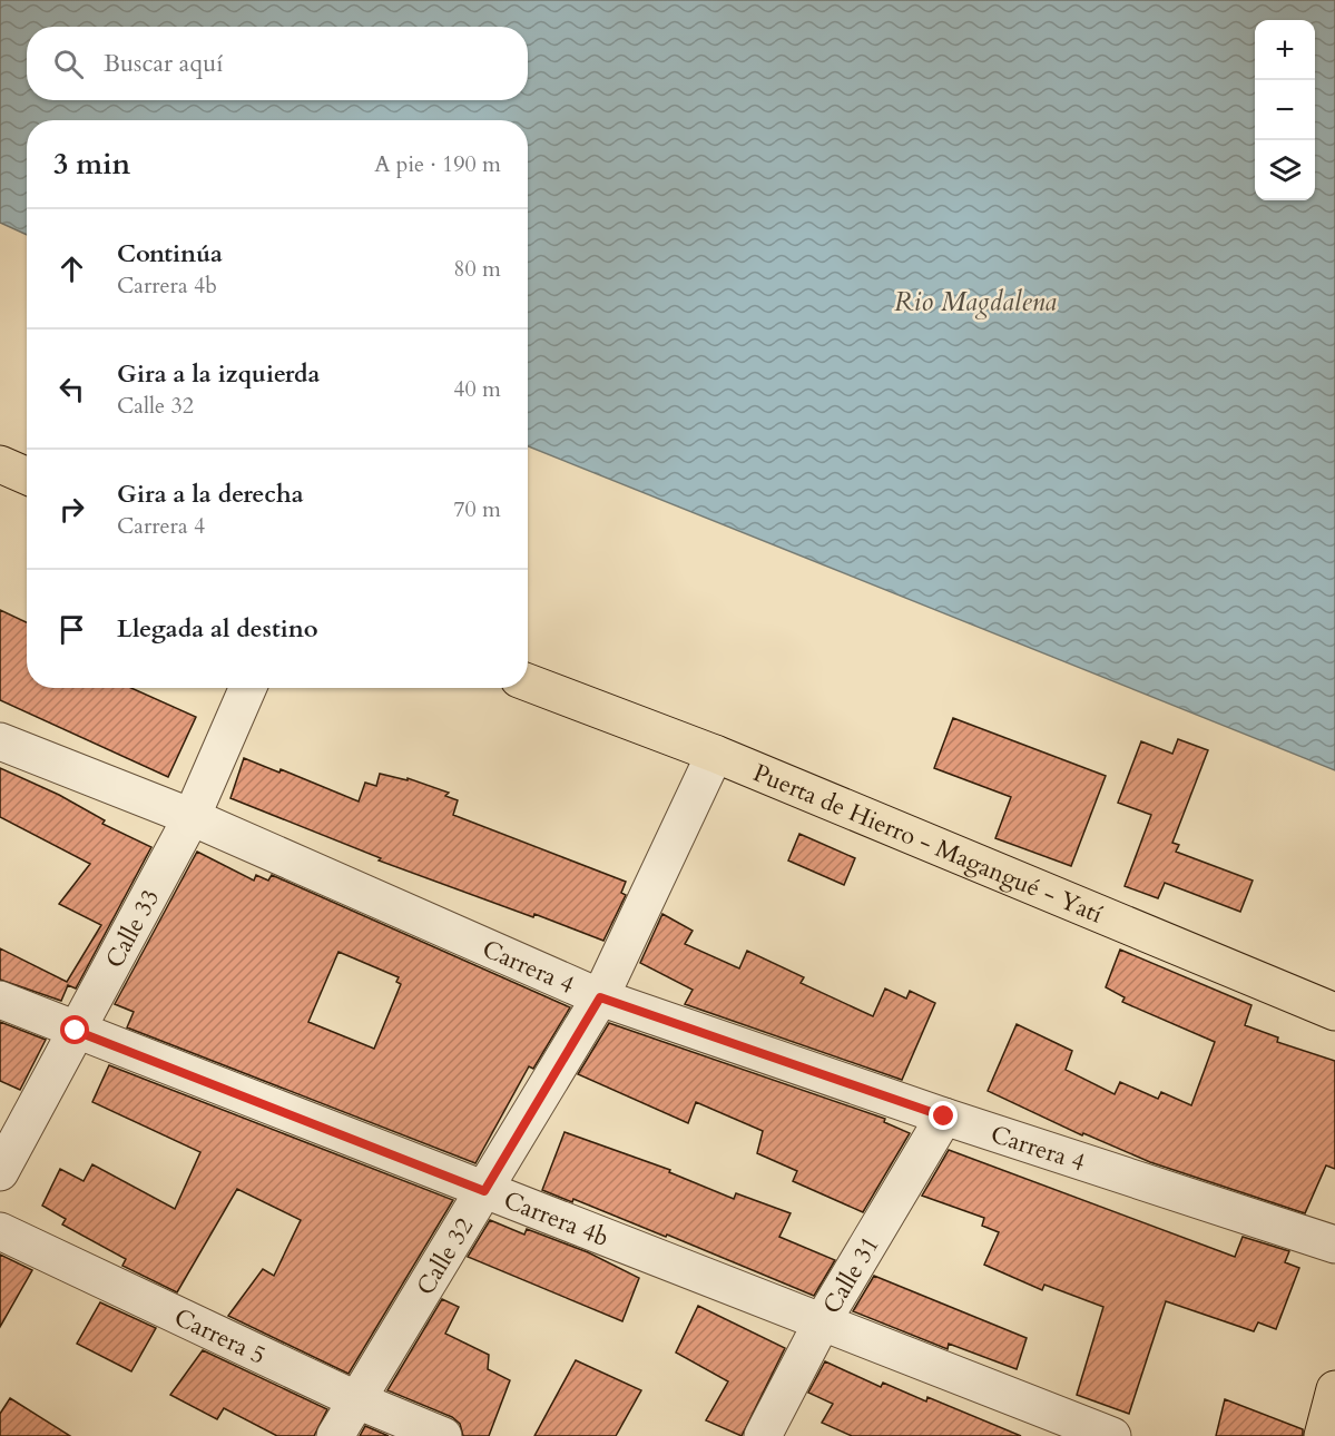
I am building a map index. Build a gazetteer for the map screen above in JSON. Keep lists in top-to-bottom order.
{
  "streets": {
    "highway": ["Puerta de Hierro - Magangué - Yatí"],
    "street": [
      "Calle 33",
      "Carrera 4",
      "Carrera 4b",
      "Calle 32",
      "Calle 31",
      "Carrera 5"
    ]
  },
  "crossings": [
    ["Puerta de Hierro - Magangué - Yatí", "Calle 32"],
    ["Calle 33", "Carrera 4"],
    ["Calle 33", "Carrera 4b"],
    ["Carrera 4", "Calle 32"],
    ["Carrera 4", "Calle 31"],
    ["Carrera 4b", "Calle 32"],
    ["Carrera 4b", "Calle 31"],
    ["Calle 32", "Carrera 5"]
  ],
  "water": ["Rio Magdalena"],
  "page": {
    "map_buttons": ["+", "−"],
    "search": "Buscar aquí",
    "heading": ["3 min", "A pie · 190 m"],
    "list": [
      ["Continúa", "Carrera 4b", "80 m"],
      ["Gira a la izquierda", "Calle 32", "40 m"],
      ["Gira a la derecha", "Carrera 4", "70 m"],
      "Llegada al destino"
    ]
  }
}
